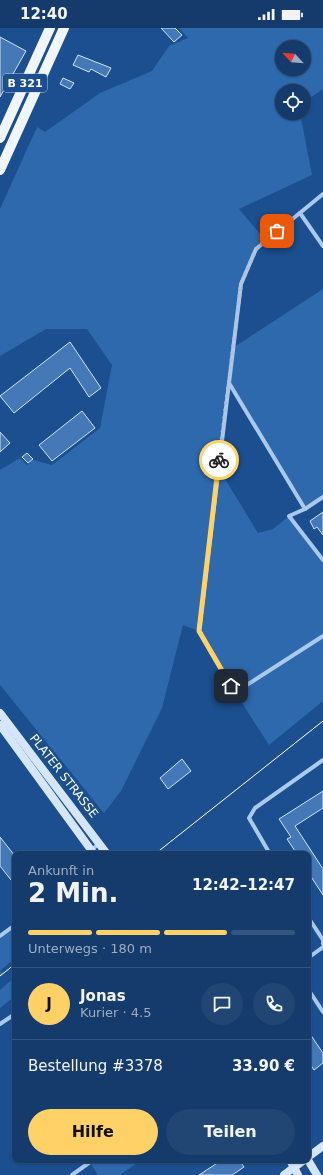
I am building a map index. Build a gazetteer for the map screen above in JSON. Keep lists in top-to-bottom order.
{
  "streets": {
    "main road": ["B 321"],
    "street": ["PLATER STRASSE"]
  },
  "north": "top left",
  "page": {
    "status": "12:40",
    "heading": ["2 Min.", "Ankunft in", "12:42–12:47"],
    "panel": [
      "Jonas",
      "Kurier · 4.5",
      "Bestellung #3378",
      "33.90 €"
    ],
    "bar": "Unterwegs · 180 m",
    "round": "J",
    "buttons": ["Hilfe", "Teilen"]
  }
}
